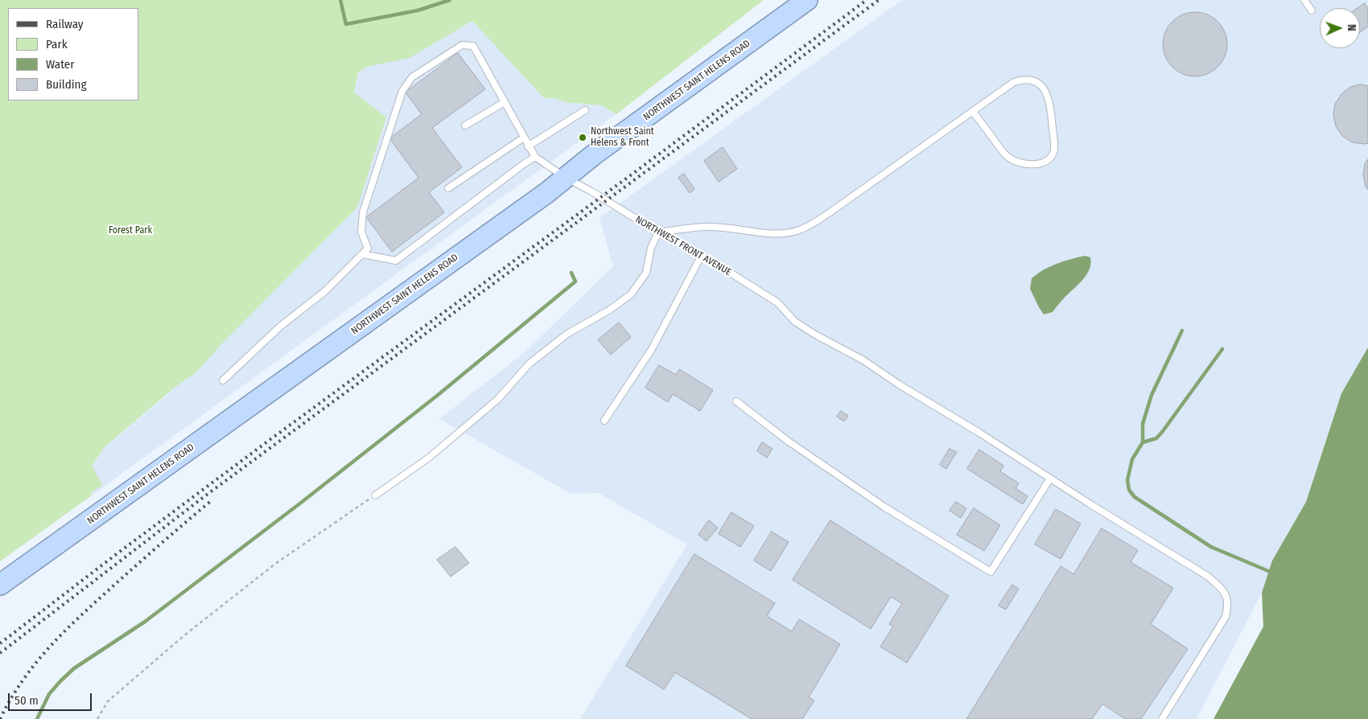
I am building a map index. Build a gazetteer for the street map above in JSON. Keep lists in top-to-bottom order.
{
  "streets": {
    "highway": ["NORTHWEST SAINT HELENS ROAD"],
    "lane": ["NORTHWEST FRONT AVENUE"]
  },
  "crossings": [
    ["NORTHWEST SAINT HELENS ROAD", "NORTHWEST FRONT AVENUE"]
  ],
  "parks": ["Forest Park"],
  "places": ["Northwest Saint Helens & Front"],
  "legend": [
    "Railway",
    "Park",
    "Water",
    "Building"
  ],
  "scale_bar": "50 m",
  "north": "right"
}
